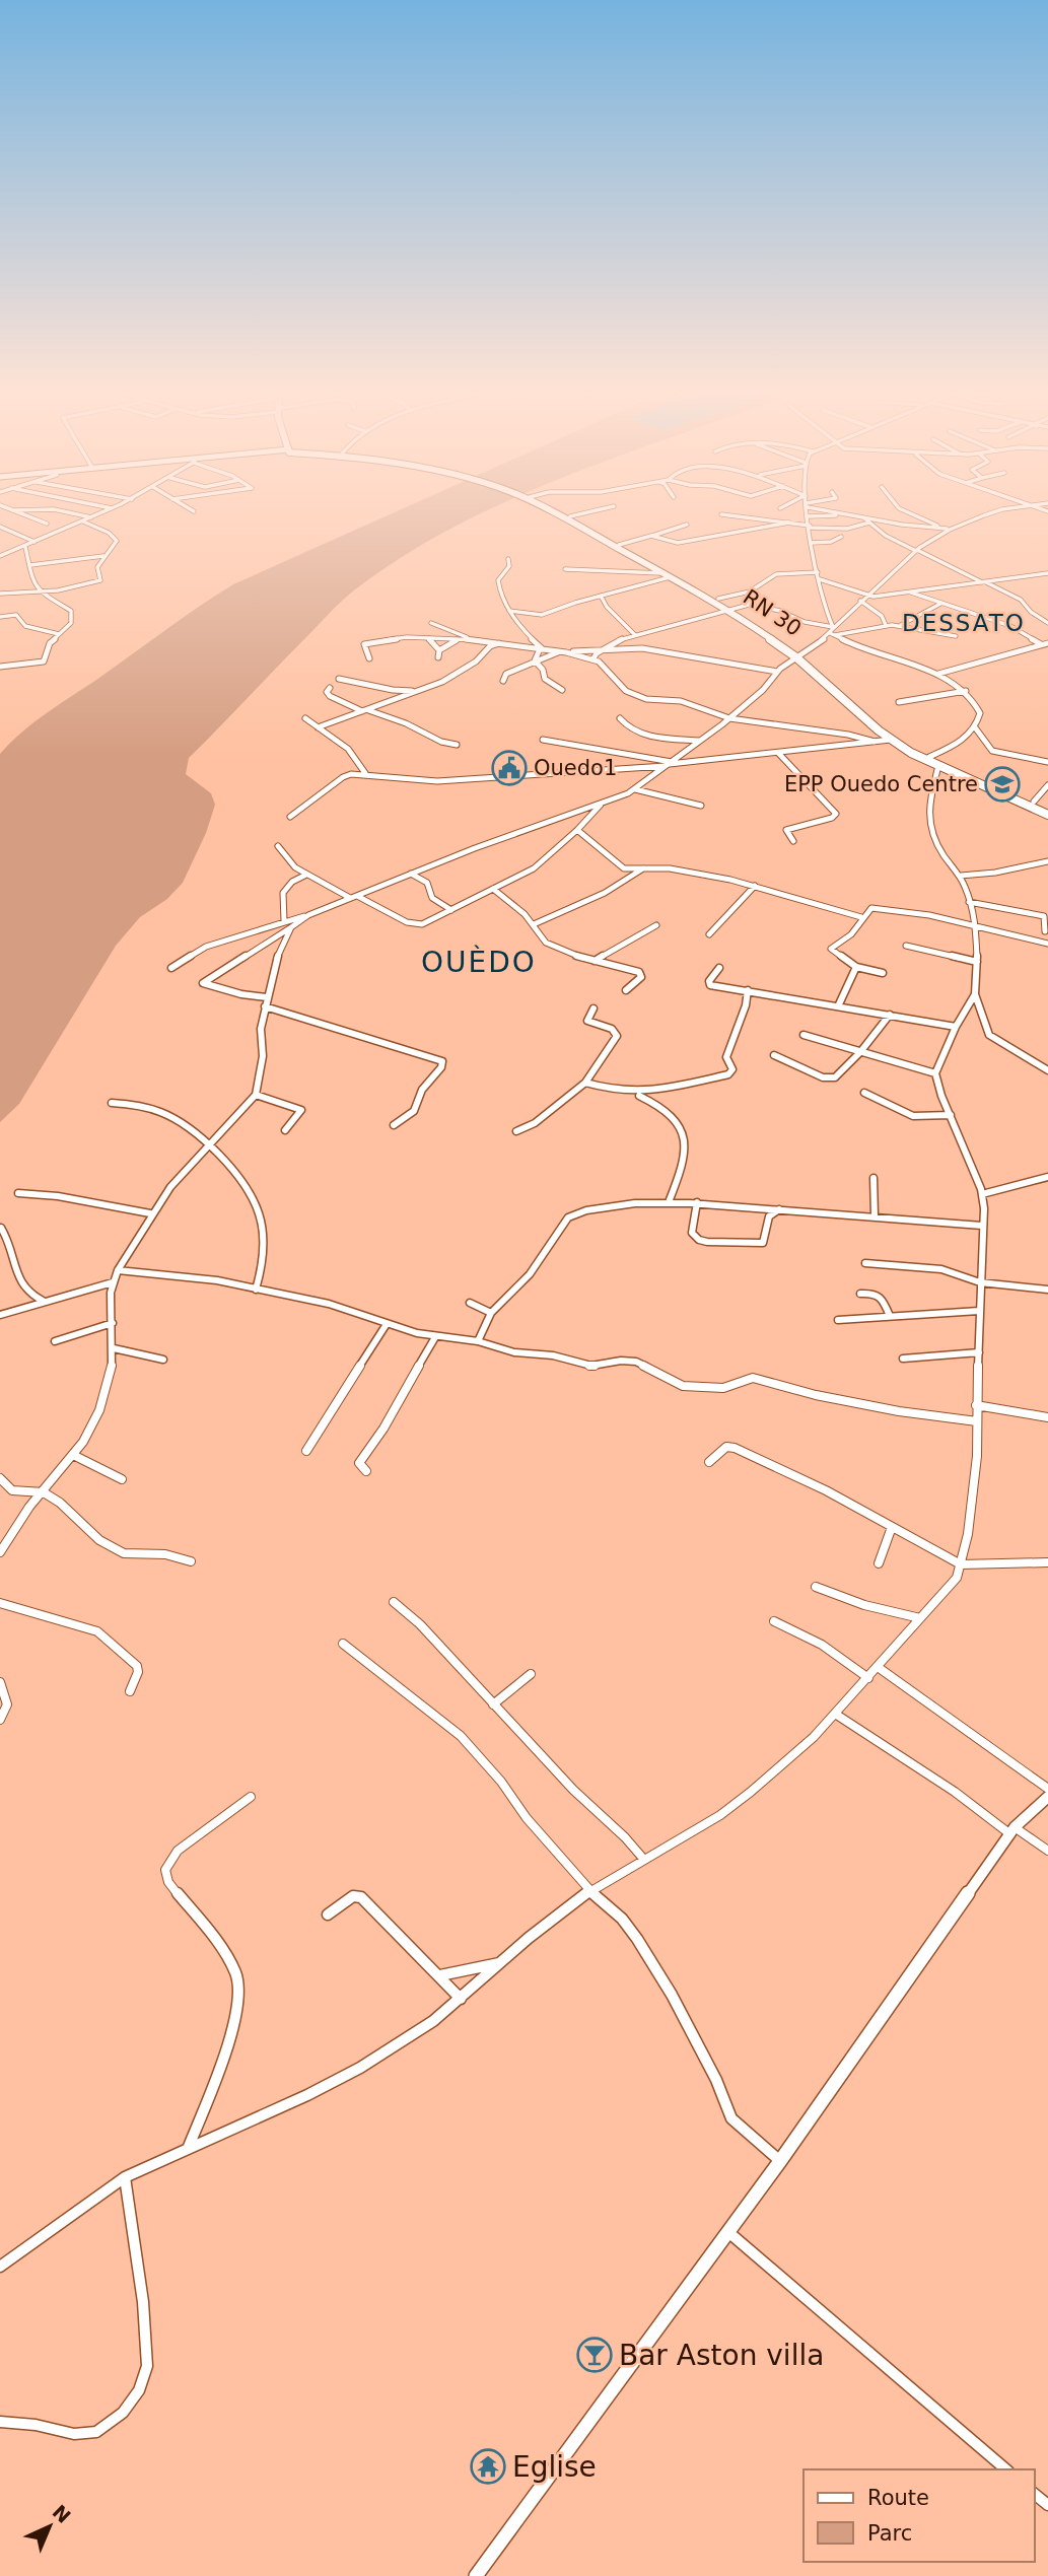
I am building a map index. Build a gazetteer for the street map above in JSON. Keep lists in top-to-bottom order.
{
  "streets": {
    "main road": ["RN 30"]
  },
  "districts": ["DESSATO", "OUÈDO"],
  "places": {
    "public building": ["Ouedo1"],
    "school or university": ["EPP Ouedo Centre"],
    "bar": ["Bar Aston villa"],
    "temple": ["Eglise"]
  },
  "legend": ["Route", "Parc"],
  "north": "top right"
}
